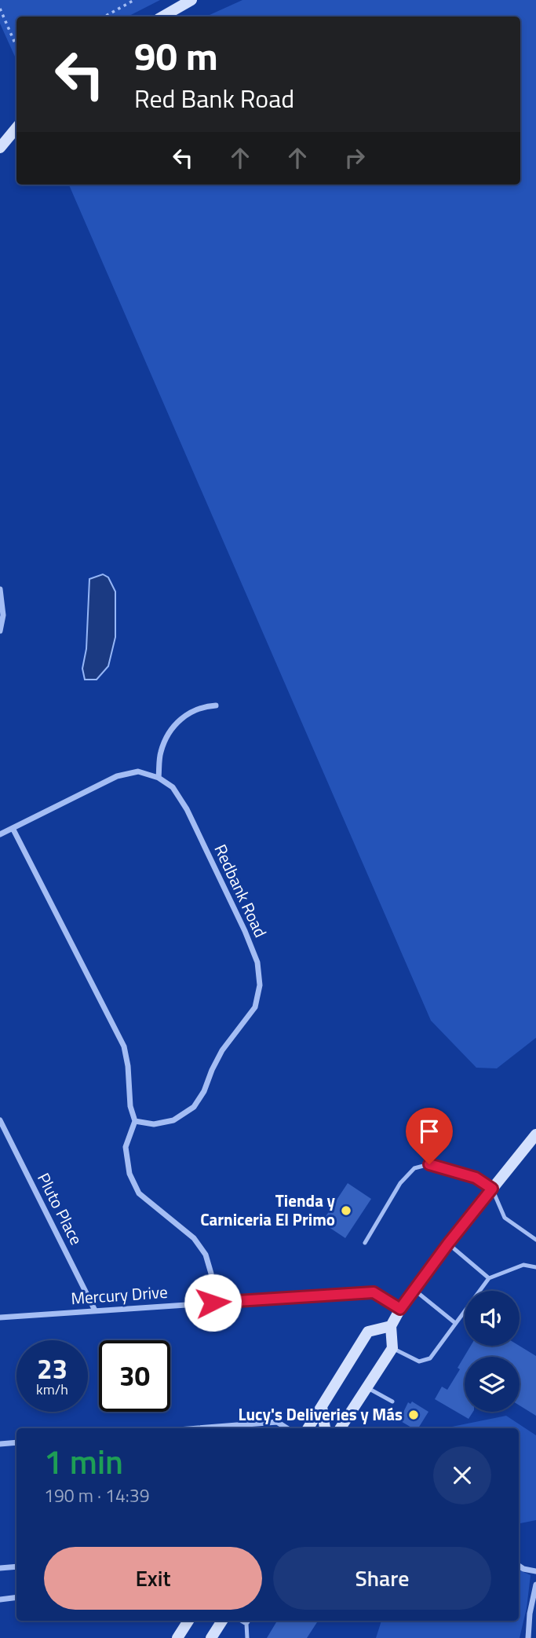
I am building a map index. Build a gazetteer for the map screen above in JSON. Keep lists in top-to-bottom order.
{
  "streets": {
    "street": ["Redbank Road", "Pluto Place", "Mercury Drive"]
  },
  "crossings": [
    ["Pluto Place", "Mercury Drive"]
  ],
  "places": ["Tienda y Carniceria El Primo", "Lucy's Deliveries y Más"],
  "page": {
    "turn": ["90 m", "Red Bank Road"],
    "speed": "23 km/h",
    "limit": "30",
    "heading": ["1 min", "190 m · 14:39"],
    "buttons": ["Exit", "Share"]
  }
}
